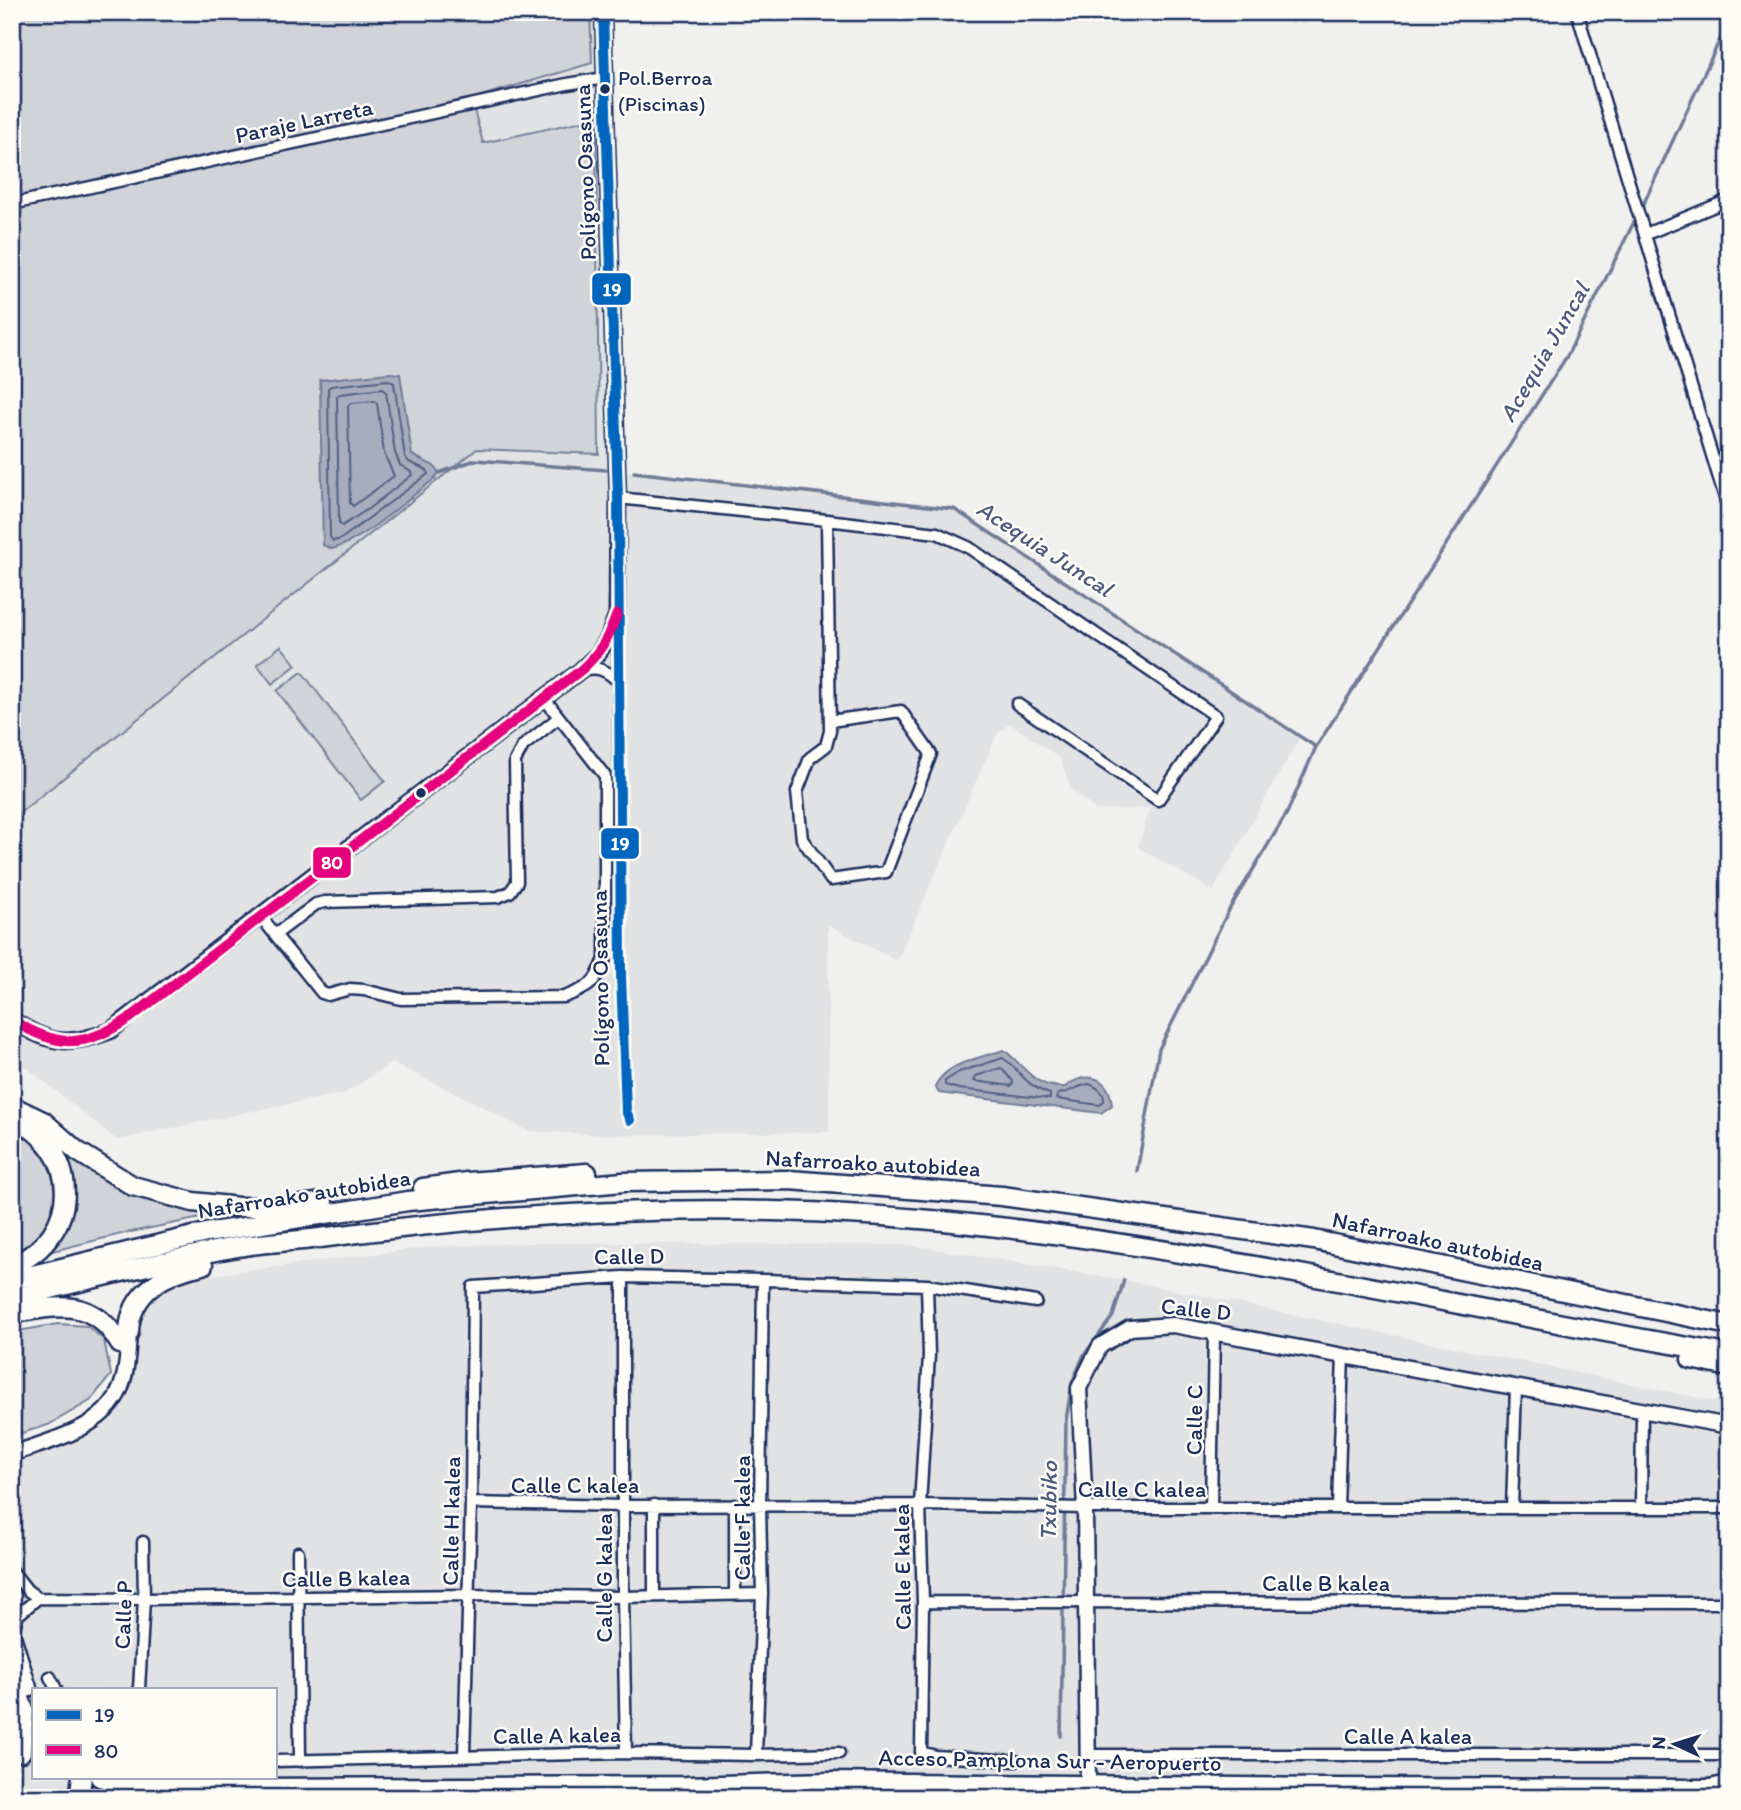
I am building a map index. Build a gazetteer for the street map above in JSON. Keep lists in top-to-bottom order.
{
  "streets": {
    "highway": ["Nafarroako autobidea", "Acceso Pamplona Sur - Aeropuerto"],
    "street": [
      "Paraje Larreta",
      "Polígono Osasuna",
      "Calle D",
      "Calle C",
      "Calle C kalea",
      "Calle F kalea",
      "Calle H kalea",
      "Calle E kalea",
      "Calle B kalea",
      "Calle G kalea",
      "Calle P",
      "Calle A kalea"
    ]
  },
  "crossings": [
    ["Paraje Larreta", "Polígono Osasuna"],
    ["Calle D", "Calle C"],
    ["Calle D", "Calle C kalea"],
    ["Calle D", "Calle F kalea"],
    ["Calle D", "Calle H kalea"],
    ["Calle D", "Calle E kalea"],
    ["Calle D", "Calle B kalea"],
    ["Calle D", "Calle G kalea"],
    ["Calle D", "Calle A kalea"],
    ["Calle D", "Acceso Pamplona Sur - Aeropuerto"],
    ["Calle C", "Calle C kalea"],
    ["Calle C kalea", "Calle F kalea"],
    ["Calle C kalea", "Calle H kalea"],
    ["Calle C kalea", "Calle E kalea"],
    ["Calle C kalea", "Calle G kalea"],
    ["Calle F kalea", "Calle B kalea"],
    ["Calle F kalea", "Calle A kalea"],
    ["Calle H kalea", "Calle B kalea"],
    ["Calle H kalea", "Calle A kalea"],
    ["Calle E kalea", "Calle B kalea"],
    ["Calle B kalea", "Calle G kalea"],
    ["Calle B kalea", "Calle P"],
    ["Calle G kalea", "Calle A kalea"]
  ],
  "water": ["Acequia Juncal", "Txubiko"],
  "places": ["Pol.Berroa (Piscinas)"],
  "lines": ["transit line 19", "transit line 80"],
  "legend": ["19", "80"],
  "north": "left"
}
